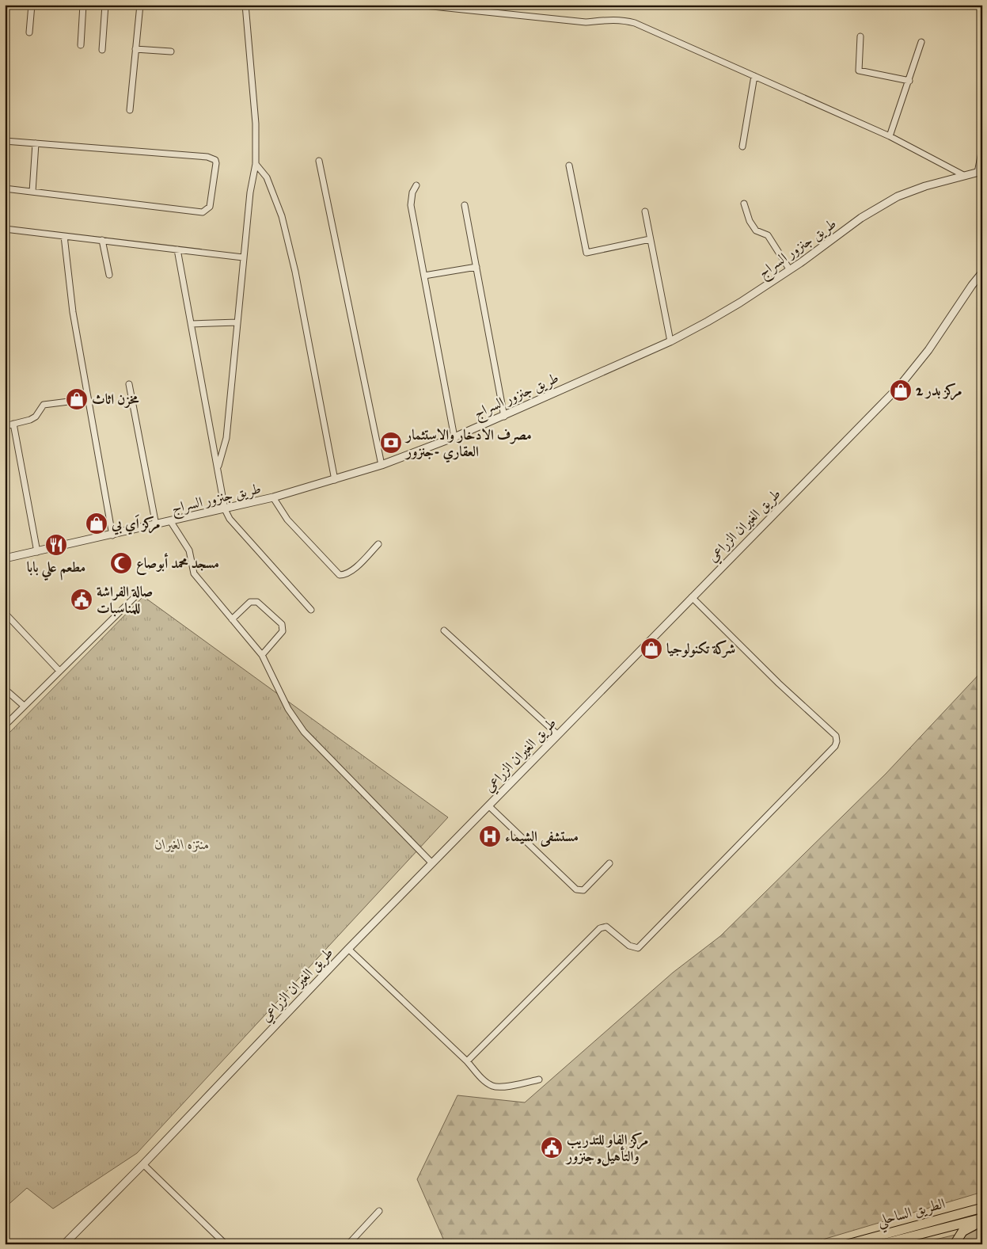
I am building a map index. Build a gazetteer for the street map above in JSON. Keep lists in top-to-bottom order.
{
  "streets": {
    "highway": ["الطريق الساحلي"],
    "street": ["طريق جنزور السراج", "طريق الغيران الزراعي"]
  },
  "parks": ["منتزه الغيران"],
  "places": {
    "shop": [
      "مركز بدر 2",
      "مخزن اثاث",
      "مركز اَي بي",
      "شركة تكنولوجيا"
    ],
    "bank": ["مصرف الادخار والاستثمار العقاري -جنزور"],
    "restaurant": ["مطعم علي بابا"],
    "mosque": ["مسجد محمد أبوصاع"],
    "public building": ["صالة الفراشة للمناسبات", "مركز الفاو للتدريب والتأهيل, جنزور"],
    "hospital": ["مستشفى الشيماء"]
  }
}
